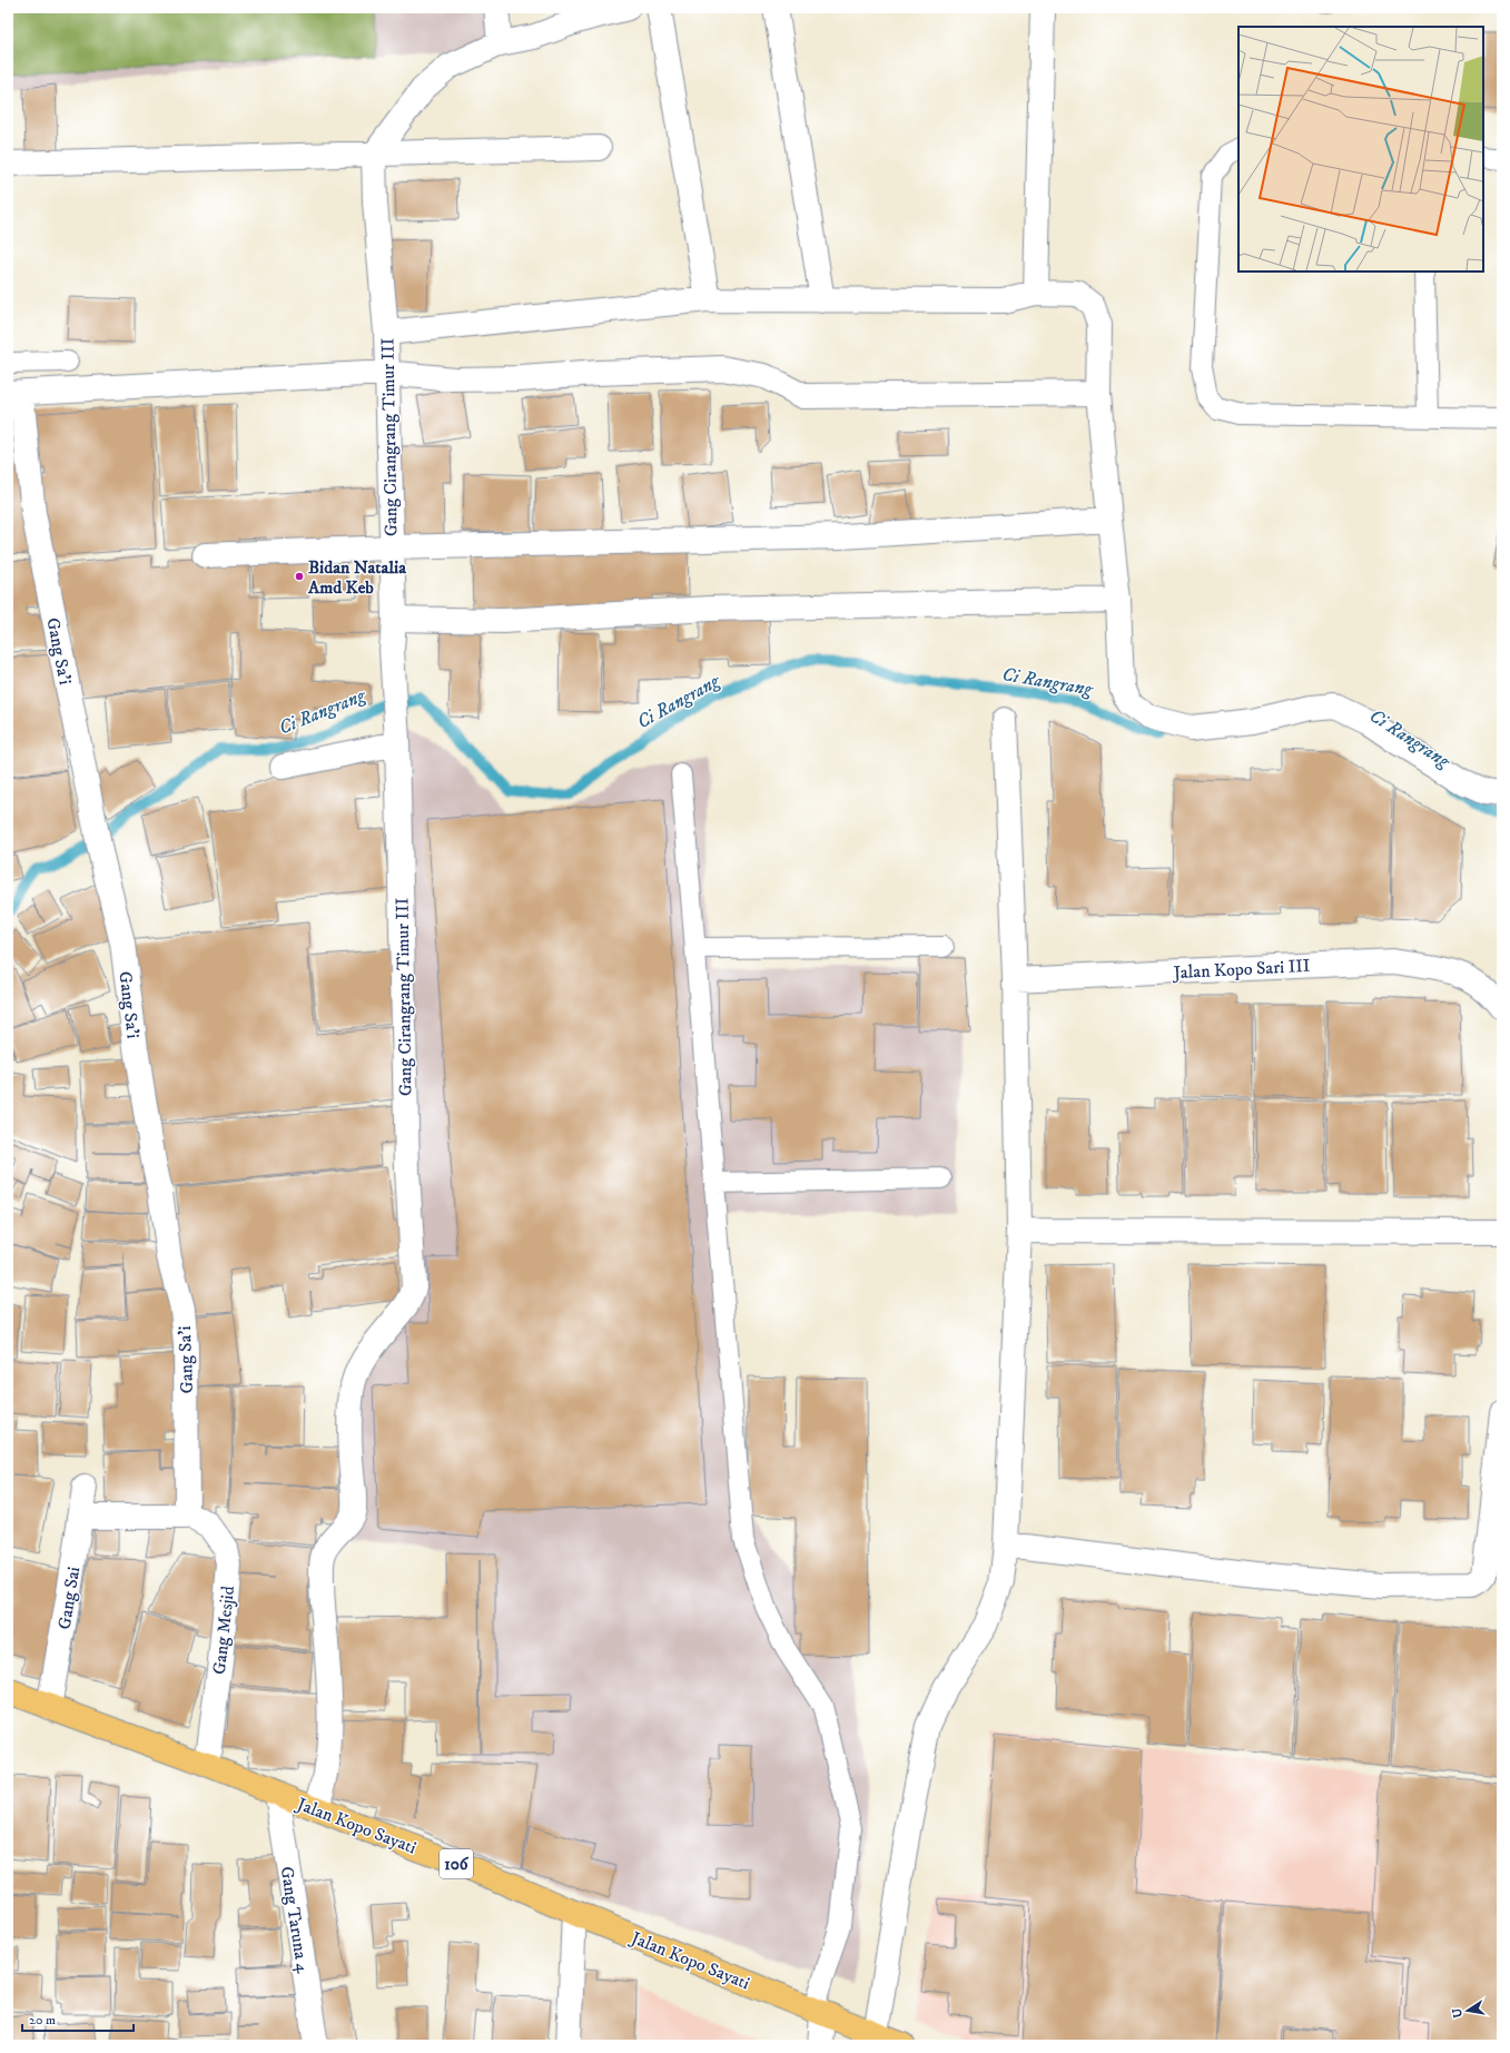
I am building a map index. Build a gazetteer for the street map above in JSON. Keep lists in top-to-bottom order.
{
  "streets": {
    "main road": ["Jalan Kopo Sayati", "106"],
    "street": [
      "Gang Cirangrang Timur III",
      "Gang Sa'i",
      "Jalan Kopo Sari III",
      "Gang Sai",
      "Gang Mesjid",
      "Gang Taruna 4"
    ]
  },
  "crossings": [
    ["Gang Cirangrang Timur III", "Jalan Kopo Sayati"],
    ["Gang Sa'i", "Gang Mesjid"],
    ["Gang Sai", "Jalan Kopo Sayati"],
    ["Gang Mesjid", "Jalan Kopo Sayati"],
    ["Jalan Kopo Sayati", "Gang Taruna 4"]
  ],
  "water": ["Ci Rangrang"],
  "places": ["Bidan Natalia Amd Keb"],
  "scale_bar": "20 m",
  "north": "left"
}
